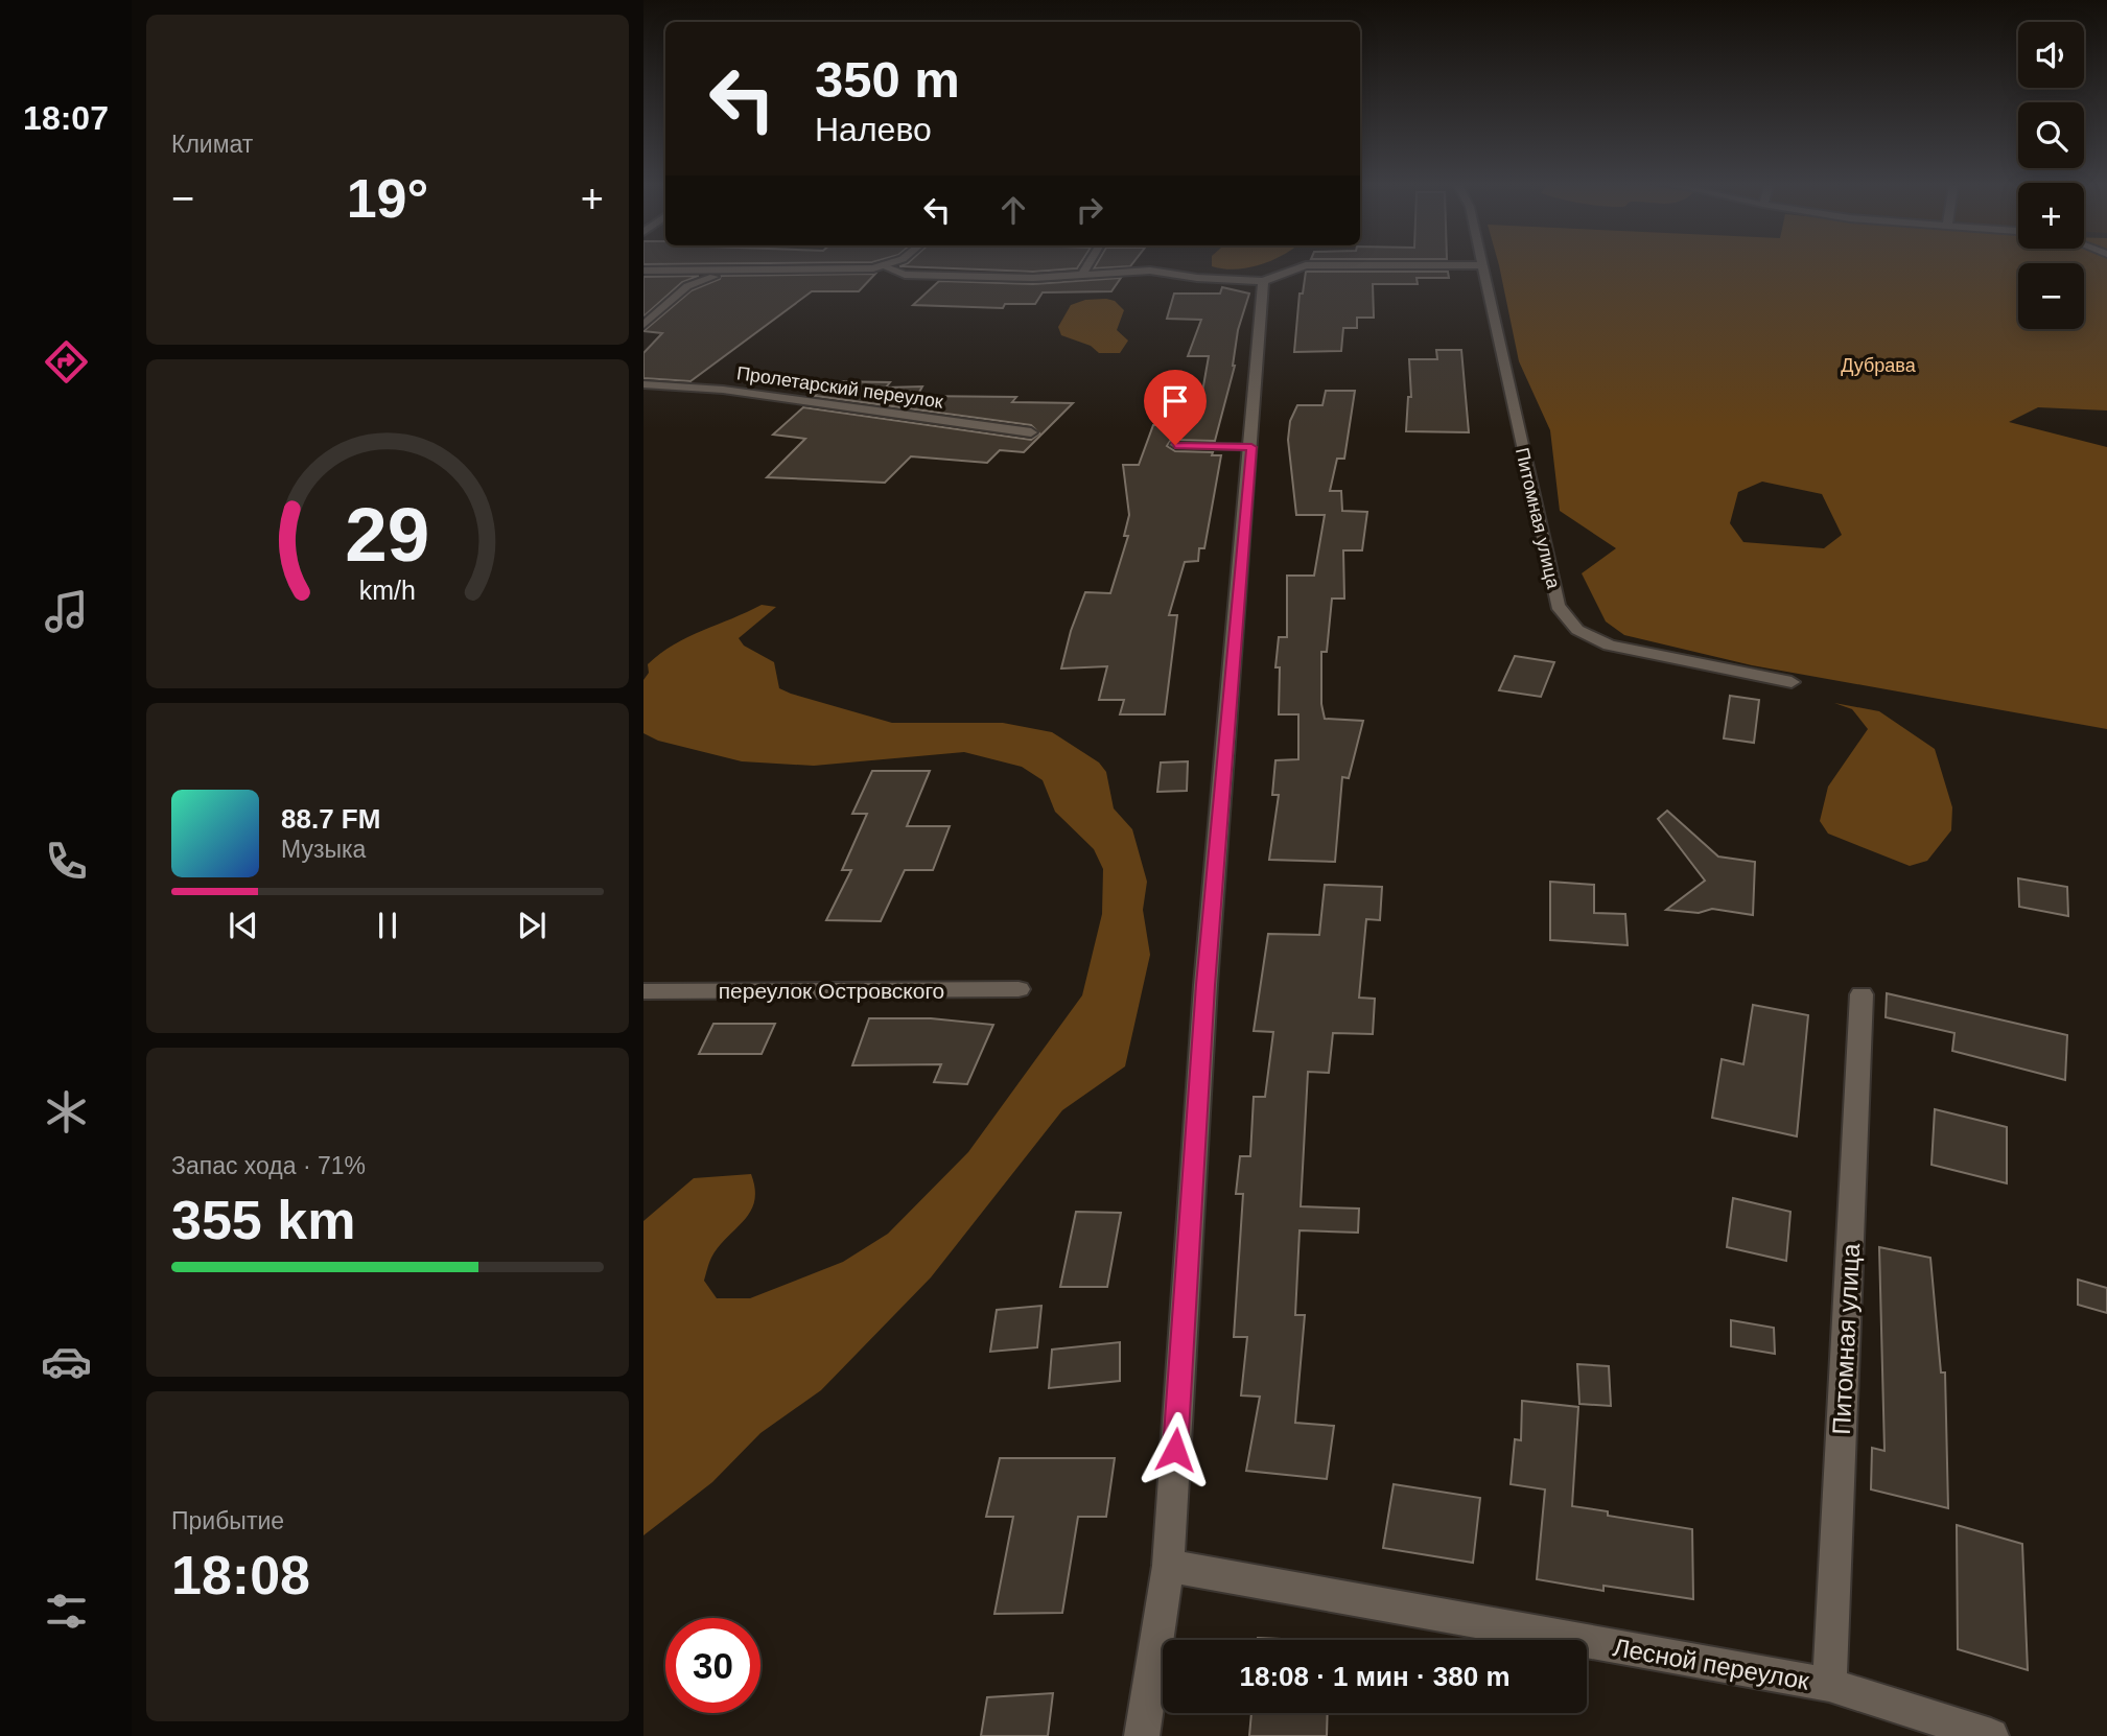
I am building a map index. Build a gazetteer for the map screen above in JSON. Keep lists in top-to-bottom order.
{
  "streets": {
    "street": [
      "Пролетарский переулок",
      "Питомная улица",
      "переулок Островского",
      "Лесной переулок"
    ]
  },
  "crossings": [
    ["Питомная улица", "Лесной переулок"]
  ],
  "parks": ["Дубрава"],
  "page": {
    "tabs": "18:07",
    "tile": [
      "Климат",
      ["Запас хода · 71%", "355 km"],
      ["Прибытие", "18:08"]
    ],
    "map_buttons": ["+", "−"],
    "turn": ["350 m", "Налево"],
    "heat": ["−", "19°", "+"],
    "song": ["88.7 FM", "Музыка"],
    "limit": "30",
    "trip": "18:08 · 1 мин · 380 m",
    "gauge": ["29", "km/h"]
  }
}
